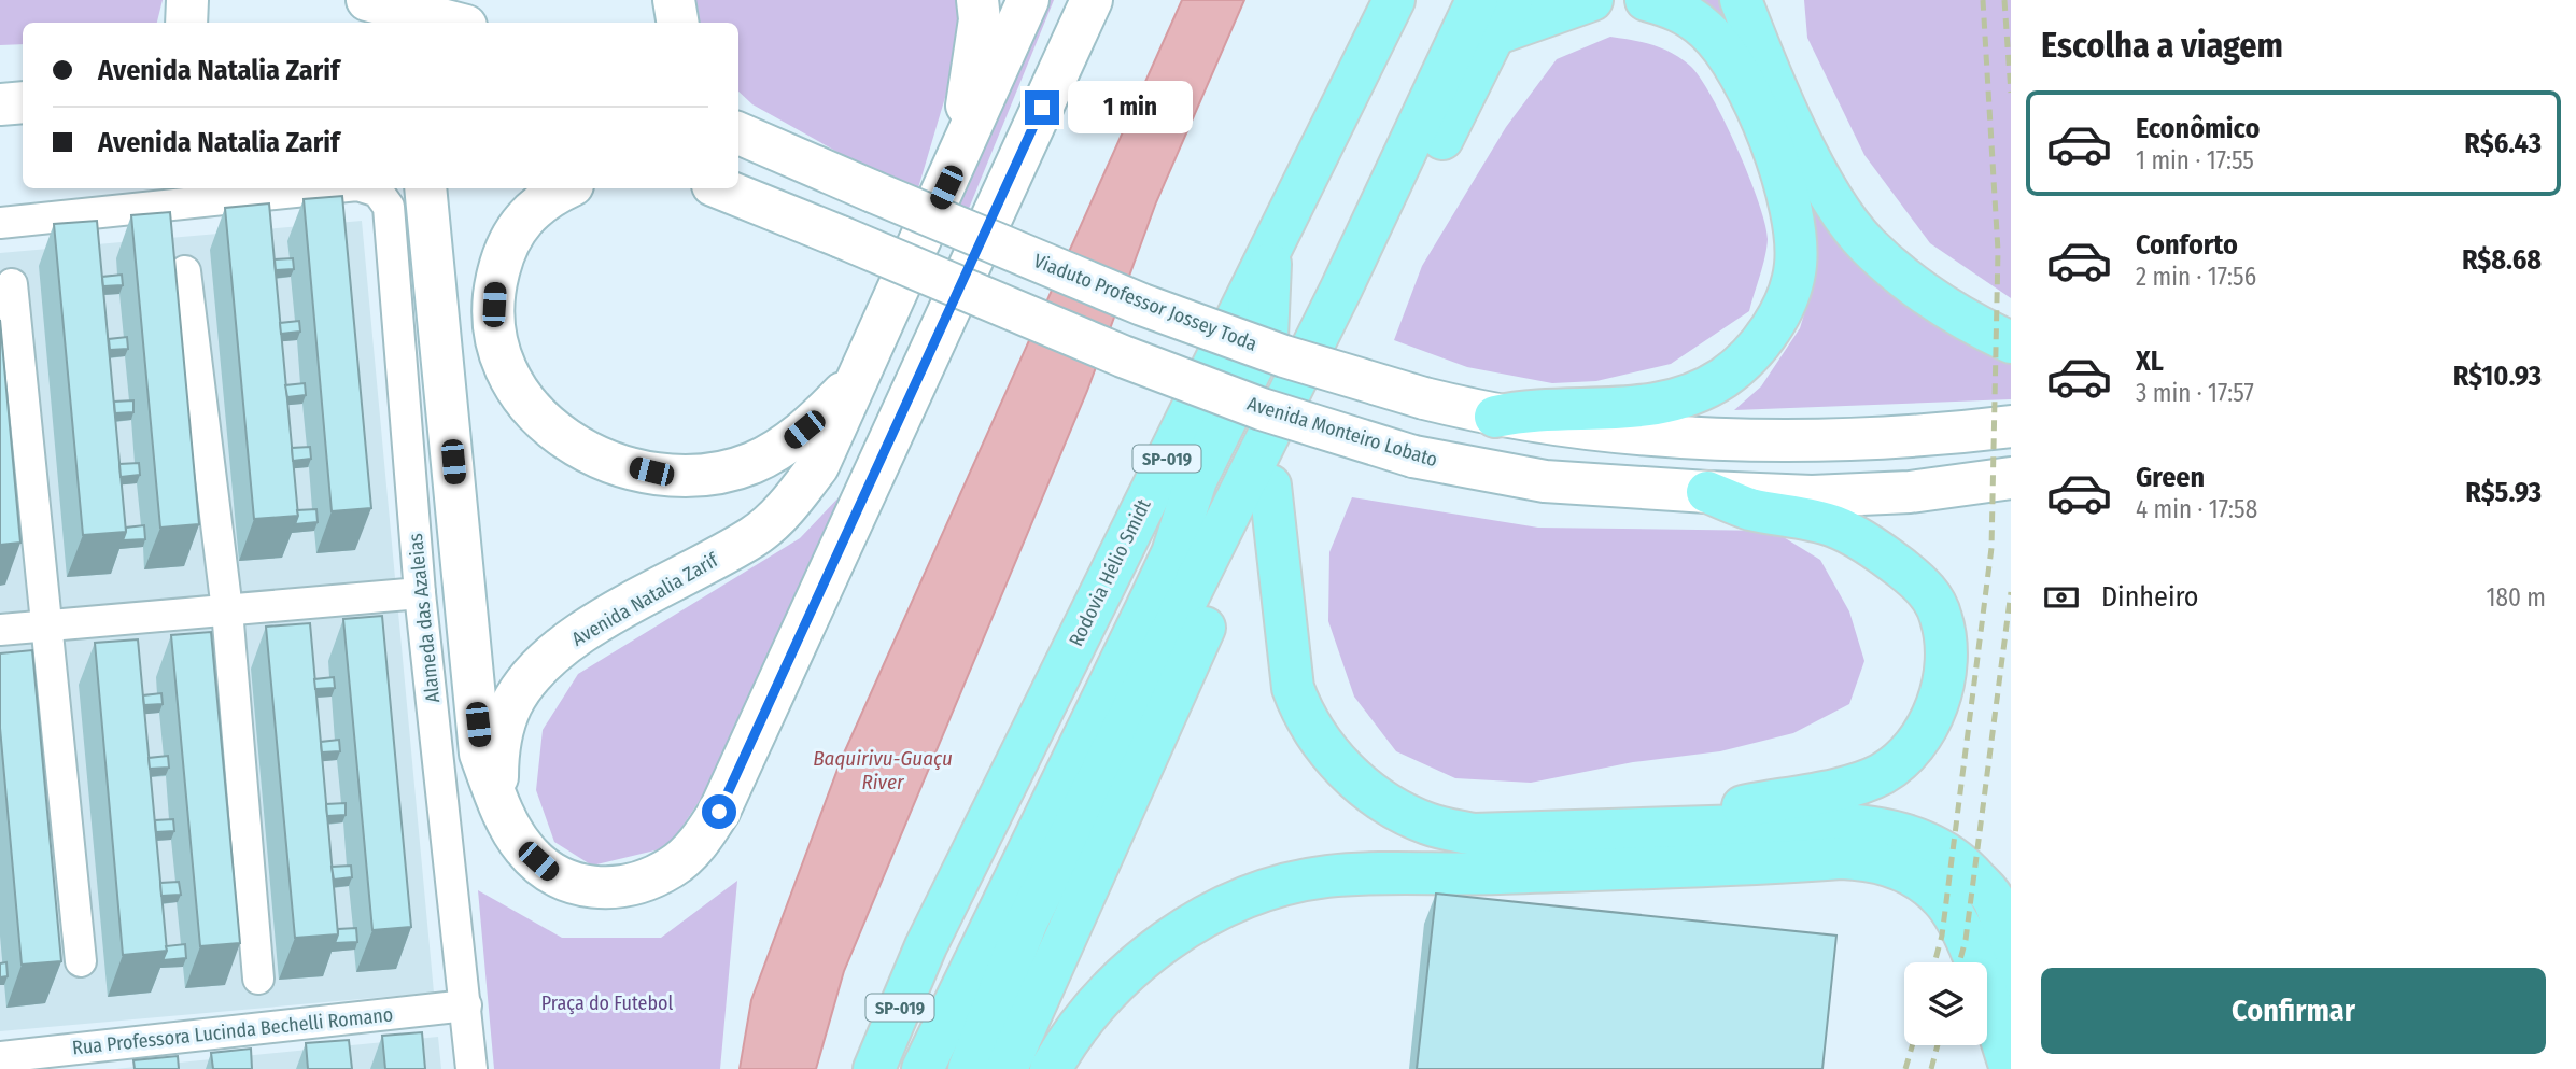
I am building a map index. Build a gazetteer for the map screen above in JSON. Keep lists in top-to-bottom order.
{
  "streets": {
    "highway": ["SP-019", "Rodovia Hélio Smidt"],
    "main road": ["Viaduto Professor Jossey Toda", "Avenida Monteiro Lobato", "Avenida Natalia Zarif"],
    "street": ["Alameda das Azaleias", "Rua Professora Lucinda Bechelli Romano"]
  },
  "crossings": [
    ["Alameda das Azaleias", "Rua Professora Lucinda Bechelli Romano"]
  ],
  "water": ["Baquirivu-Guaçu River"],
  "parks": ["Praça do Futebol"],
  "page": {
    "heading": "Escolha a viagem",
    "banner": ["Avenida Natalia Zarif", "Avenida Natalia Zarif"],
    "bubble": "1 min",
    "list": [
      {
        "name": "Econômico",
        "note": "1 min · 17:55",
        "value": "R$6.43"
      },
      {
        "name": "Conforto",
        "note": "2 min · 17:56",
        "value": "R$8.68"
      },
      {
        "name": "XL",
        "note": "3 min · 17:57",
        "value": "R$10.93"
      },
      {
        "name": "Green",
        "note": "4 min · 17:58",
        "value": "R$5.93"
      }
    ],
    "pay": ["Dinheiro", "180 m"],
    "buttons": "Confirmar"
  }
}
